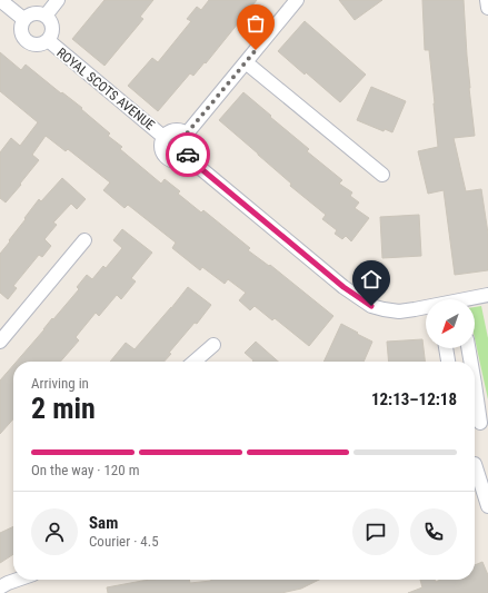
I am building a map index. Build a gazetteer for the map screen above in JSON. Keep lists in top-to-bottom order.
{
  "streets": {
    "street": ["ROYAL SCOTS AVENUE"]
  },
  "north": "bottom left",
  "page": {
    "heading": ["2 min", "Arriving in", "12:13–12:18"],
    "panel": ["Sam", "Courier · 4.5"],
    "bar": "On the way · 120 m"
  }
}
